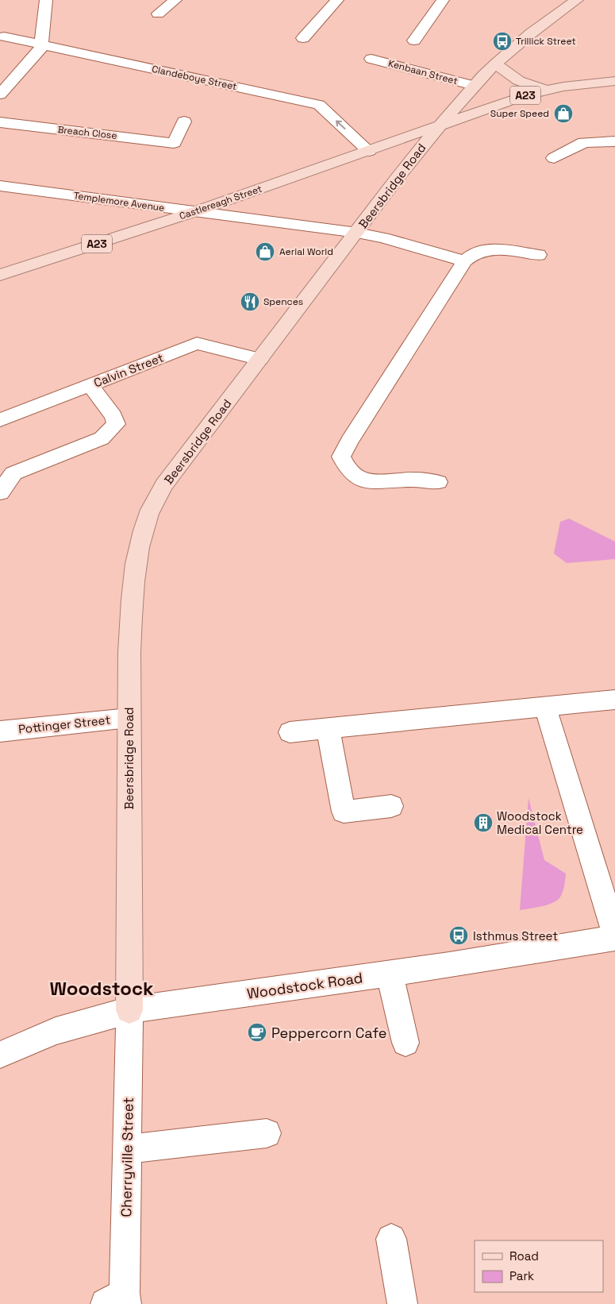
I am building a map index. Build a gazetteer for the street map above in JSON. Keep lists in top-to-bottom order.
{
  "streets": {
    "main road": ["A23", "Beersbridge Road", "Castlereagh Street"],
    "street": [
      "Kenbaan Street",
      "Clandeboye Street",
      "Breach Close",
      "Templemore Avenue",
      "Calvin Street",
      "Pottinger Street",
      "Woodstock Road",
      "Cherryville Street"
    ]
  },
  "crossings": [
    ["Kenbaan Street", "Beersbridge Road"],
    ["Clandeboye Street", "Castlereagh Street"],
    ["A23", "Beersbridge Road"],
    ["A23", "Castlereagh Street"],
    ["Beersbridge Road", "Templemore Avenue"],
    ["Beersbridge Road", "Castlereagh Street"],
    ["Beersbridge Road", "Calvin Street"],
    ["Beersbridge Road", "Pottinger Street"],
    ["Beersbridge Road", "Woodstock Road"],
    ["Beersbridge Road", "Cherryville Street"],
    ["Templemore Avenue", "Castlereagh Street"],
    ["Woodstock Road", "Cherryville Street"]
  ],
  "one_way": ["Clandeboye Street"],
  "districts": ["Woodstock"],
  "places": {
    "bus stop": ["Trillick Street", "Isthmus Street"],
    "shop": ["Super Speed", "Aerial World"],
    "restaurant": ["Spences"],
    "building": ["Woodstock Medical Centre"],
    "cafe": ["Peppercorn Cafe"]
  },
  "legend": ["Road", "Park"]
}
